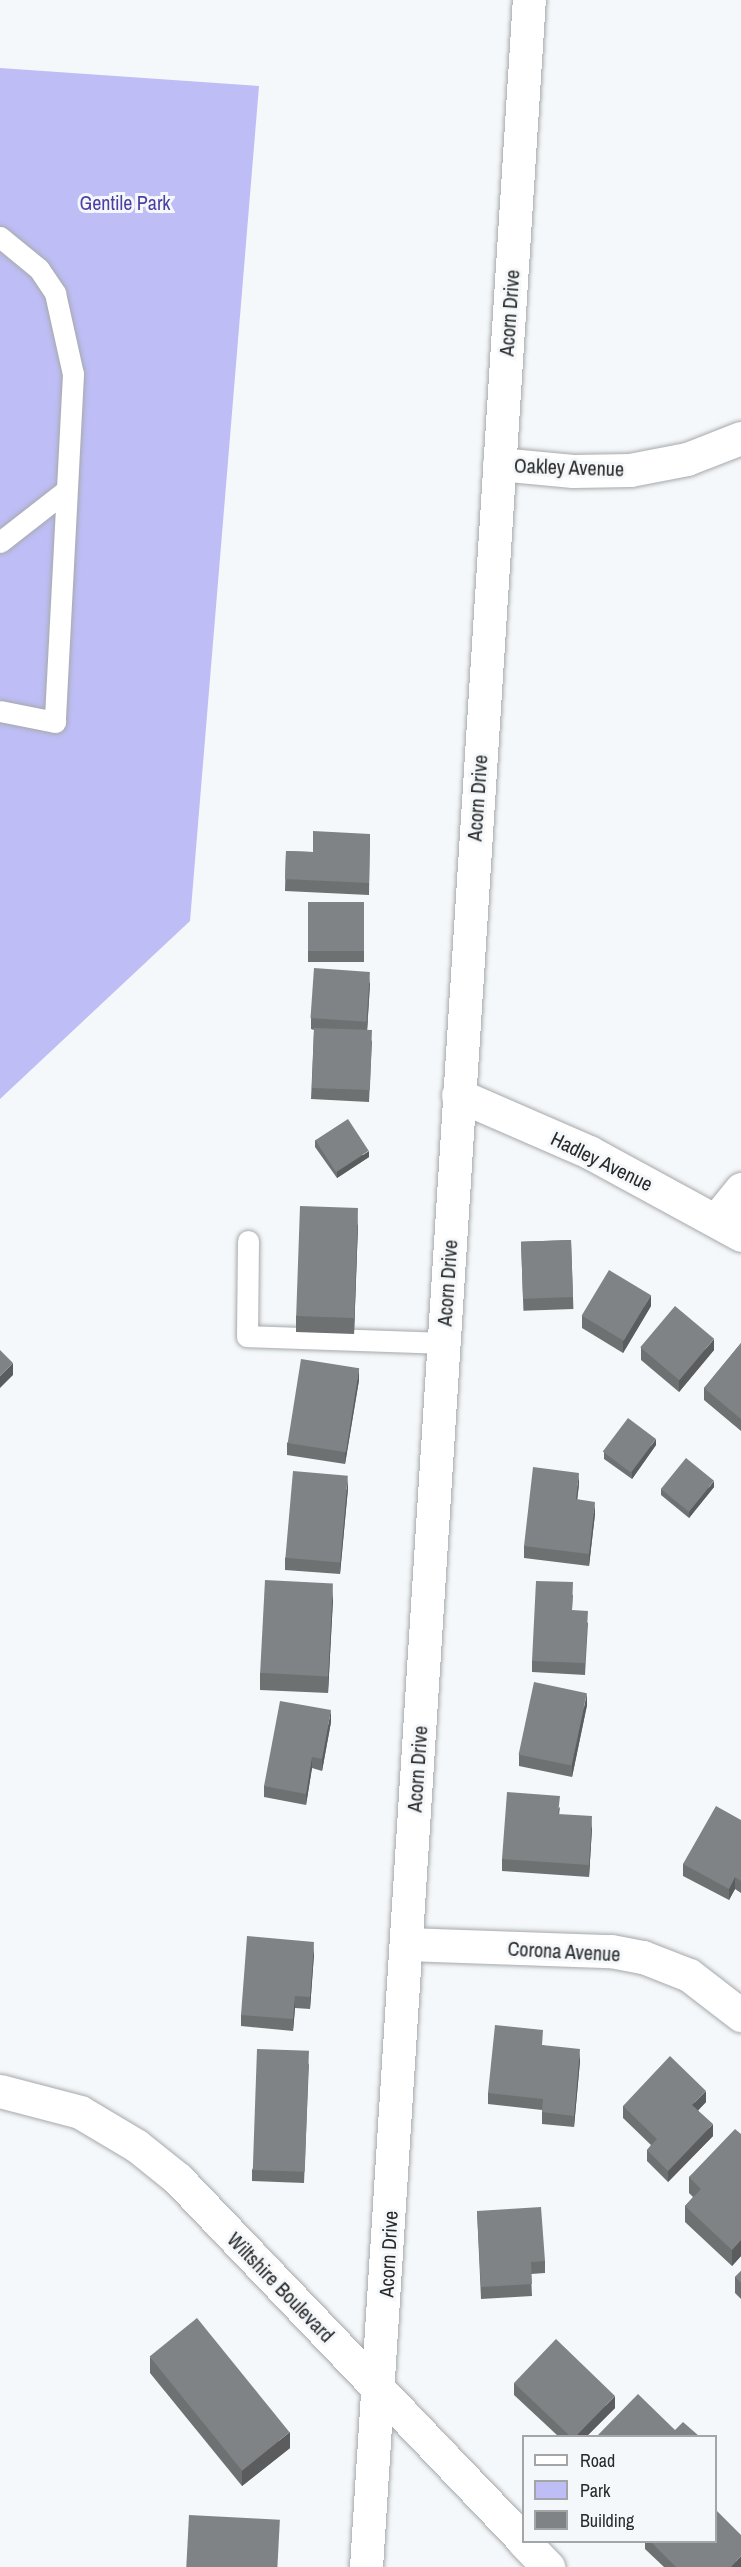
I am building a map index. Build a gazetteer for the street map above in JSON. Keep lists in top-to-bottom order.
{
  "streets": {
    "street": [
      "Acorn Drive",
      "Oakley Avenue",
      "Hadley Avenue",
      "Corona Avenue",
      "Wiltshire Boulevard"
    ]
  },
  "crossings": [
    ["Acorn Drive", "Oakley Avenue"],
    ["Acorn Drive", "Hadley Avenue"],
    ["Acorn Drive", "Corona Avenue"],
    ["Acorn Drive", "Wiltshire Boulevard"]
  ],
  "parks": ["Gentile Park"],
  "legend": ["Road", "Park", "Building"]
}
